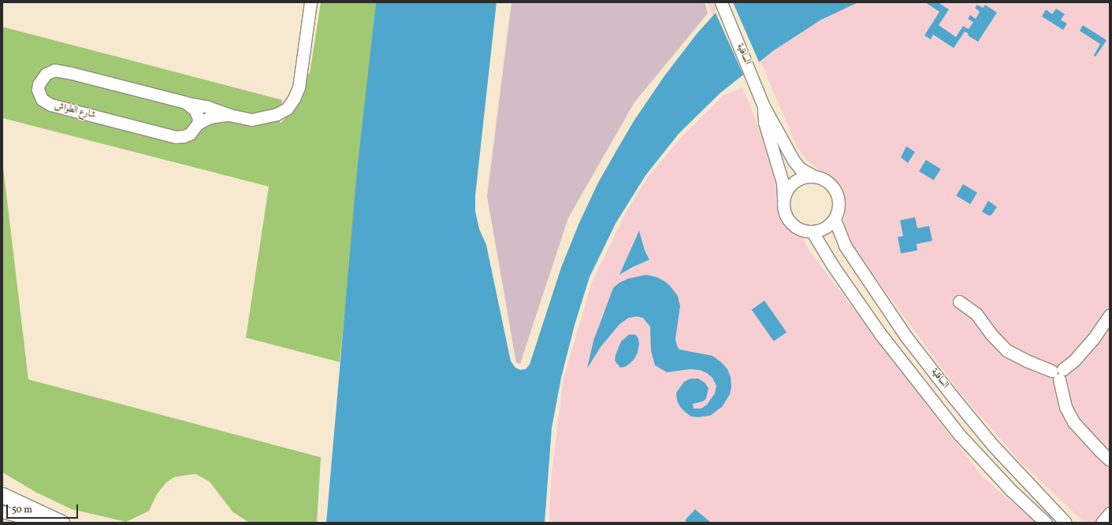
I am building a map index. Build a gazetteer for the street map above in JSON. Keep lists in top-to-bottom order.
{
  "streets": {
    "street": ["السافلية", "شارع الطواش"]
  },
  "scale_bar": "50 m"
}
